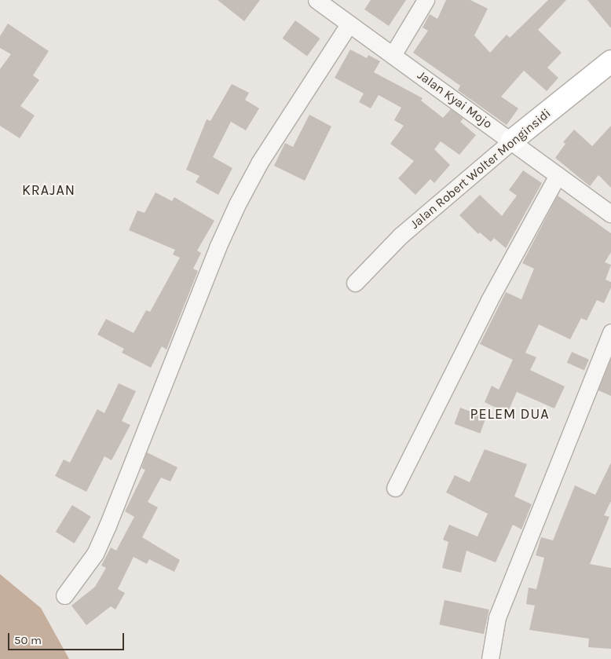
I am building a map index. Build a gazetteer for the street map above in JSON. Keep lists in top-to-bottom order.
{
  "streets": {
    "street": ["Jalan Kyai Mojo", "Jalan Robert Wolter Monginsidi"]
  },
  "crossings": [
    ["Jalan Kyai Mojo", "Jalan Robert Wolter Monginsidi"]
  ],
  "districts": ["KRAJAN", "PELEM DUA"],
  "scale_bar": "50 m"
}
